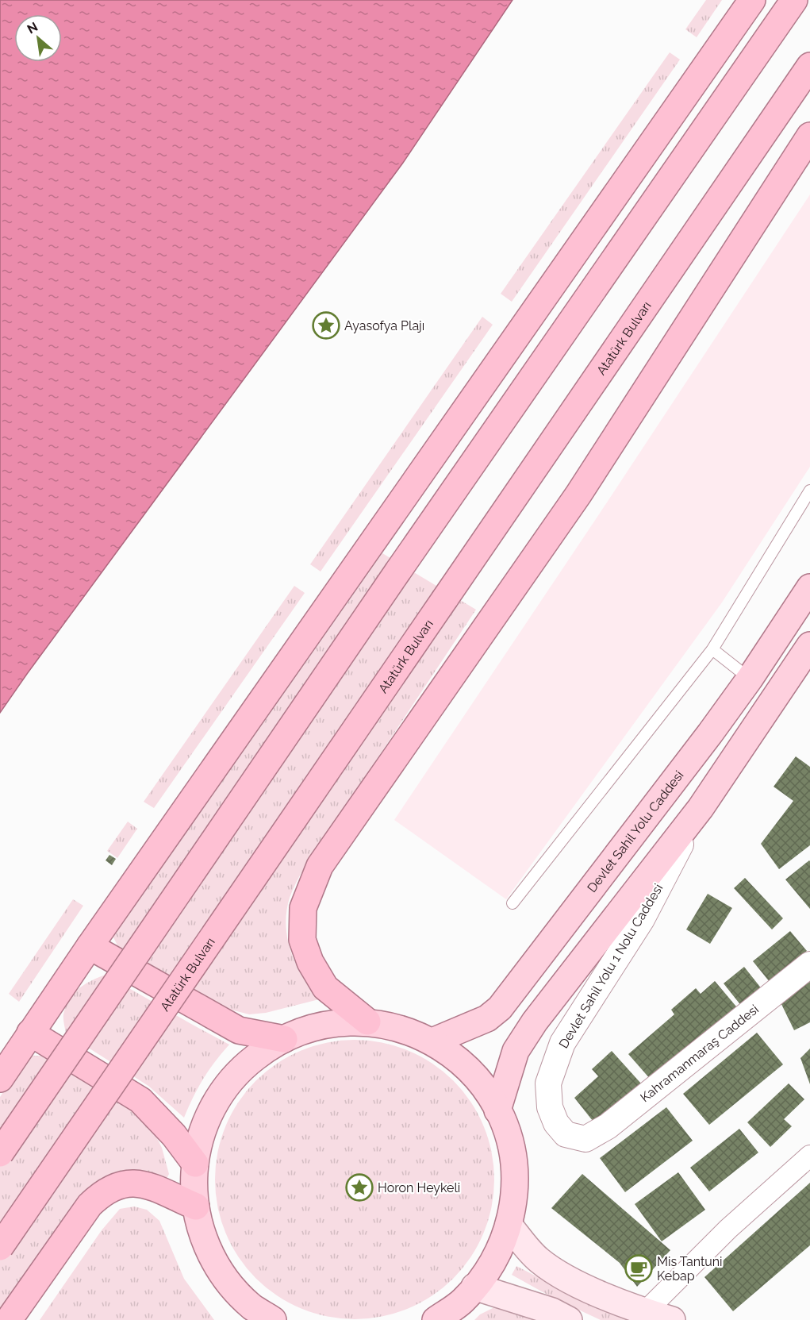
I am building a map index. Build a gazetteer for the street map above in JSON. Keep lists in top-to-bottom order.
{
  "streets": {
    "highway": ["Atatürk Bulvarı"],
    "main road": ["Devlet Sahil Yolu Caddesi"],
    "street": ["Devlet Sahil Yolu 1 Nolu Caddesi", "Kahramanmaraş Caddesi"]
  },
  "crossings": [
    ["Devlet Sahil Yolu 1 Nolu Caddesi", "Kahramanmaraş Caddesi"]
  ],
  "places": {
    "place": ["Ayasofya Plajı", "Horon Heykeli"],
    "cafe": ["Mis Tantuni Kebap"]
  },
  "north": "top left"
}
